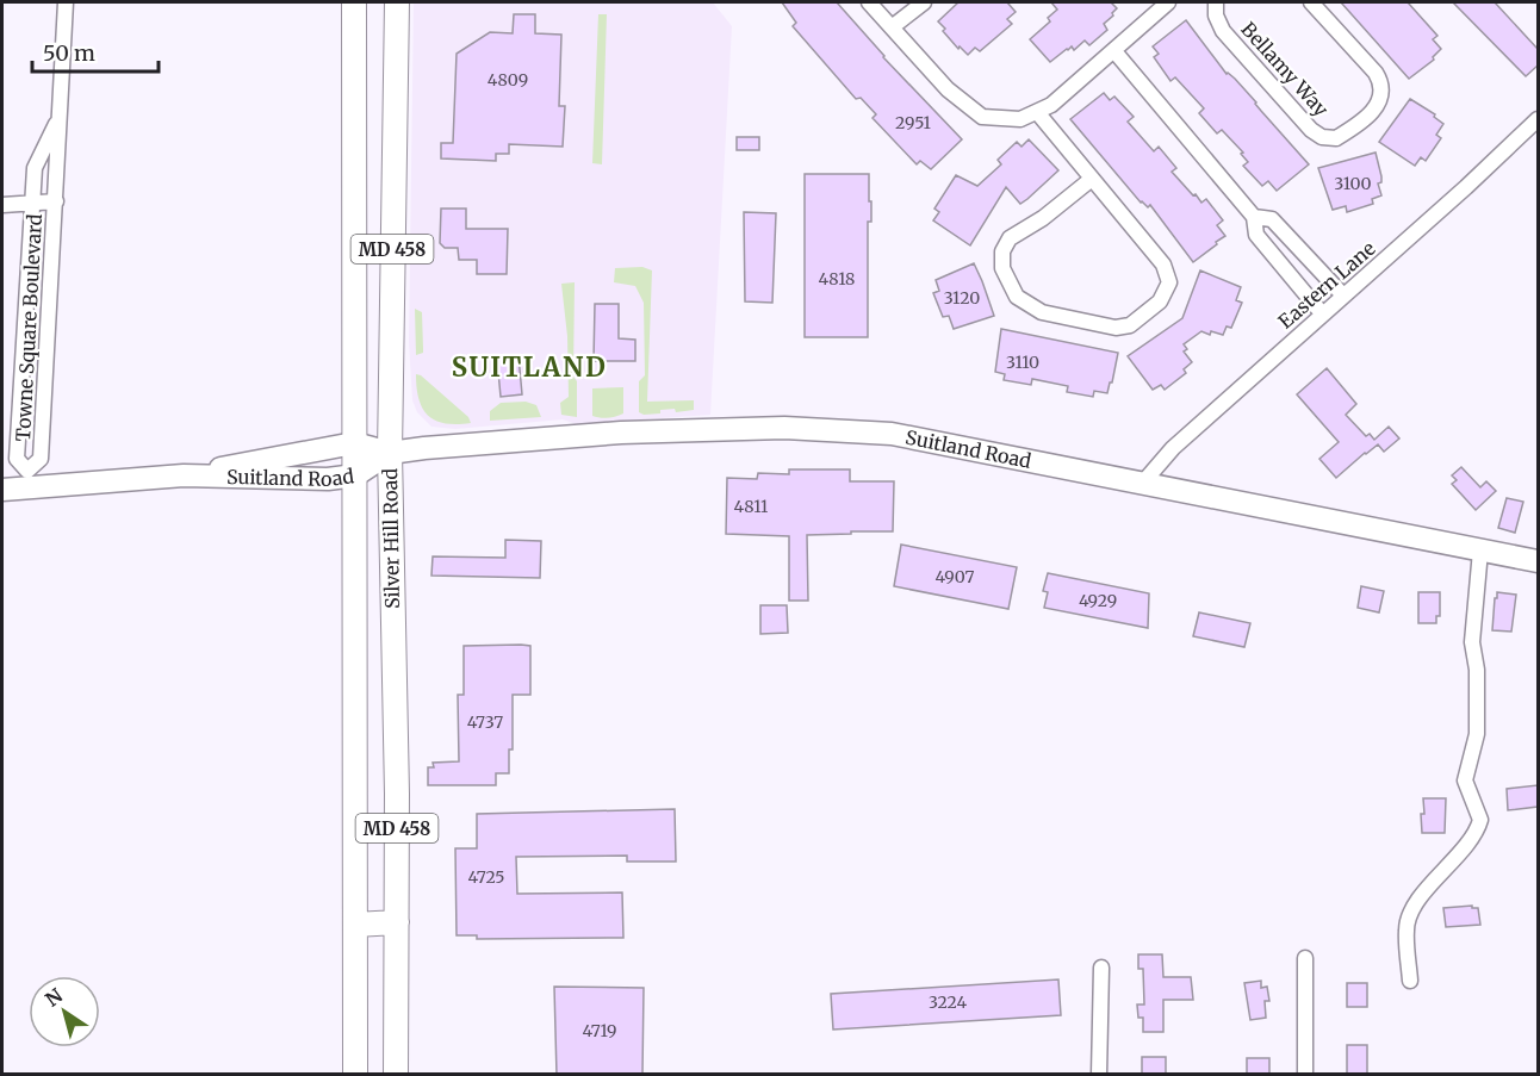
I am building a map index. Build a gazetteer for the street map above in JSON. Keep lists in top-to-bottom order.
{
  "streets": {
    "main road": ["MD 458", "Suitland Road", "Silver Hill Road"],
    "street": ["Bellamy Way", "Eastern Lane", "Towne Square Boulevard"]
  },
  "crossings": [
    ["Eastern Lane", "Suitland Road"],
    ["Towne Square Boulevard", "Suitland Road"],
    ["Suitland Road", "Silver Hill Road"]
  ],
  "districts": ["SUITLAND"],
  "house_numbers": [
    "4809",
    "2951",
    "3100",
    "4818",
    "3120",
    "3110",
    "4811",
    "4907",
    "4929",
    "4737",
    "4725",
    "3224",
    "4719"
  ],
  "scale_bar": "50 m",
  "north": "top left"
}
